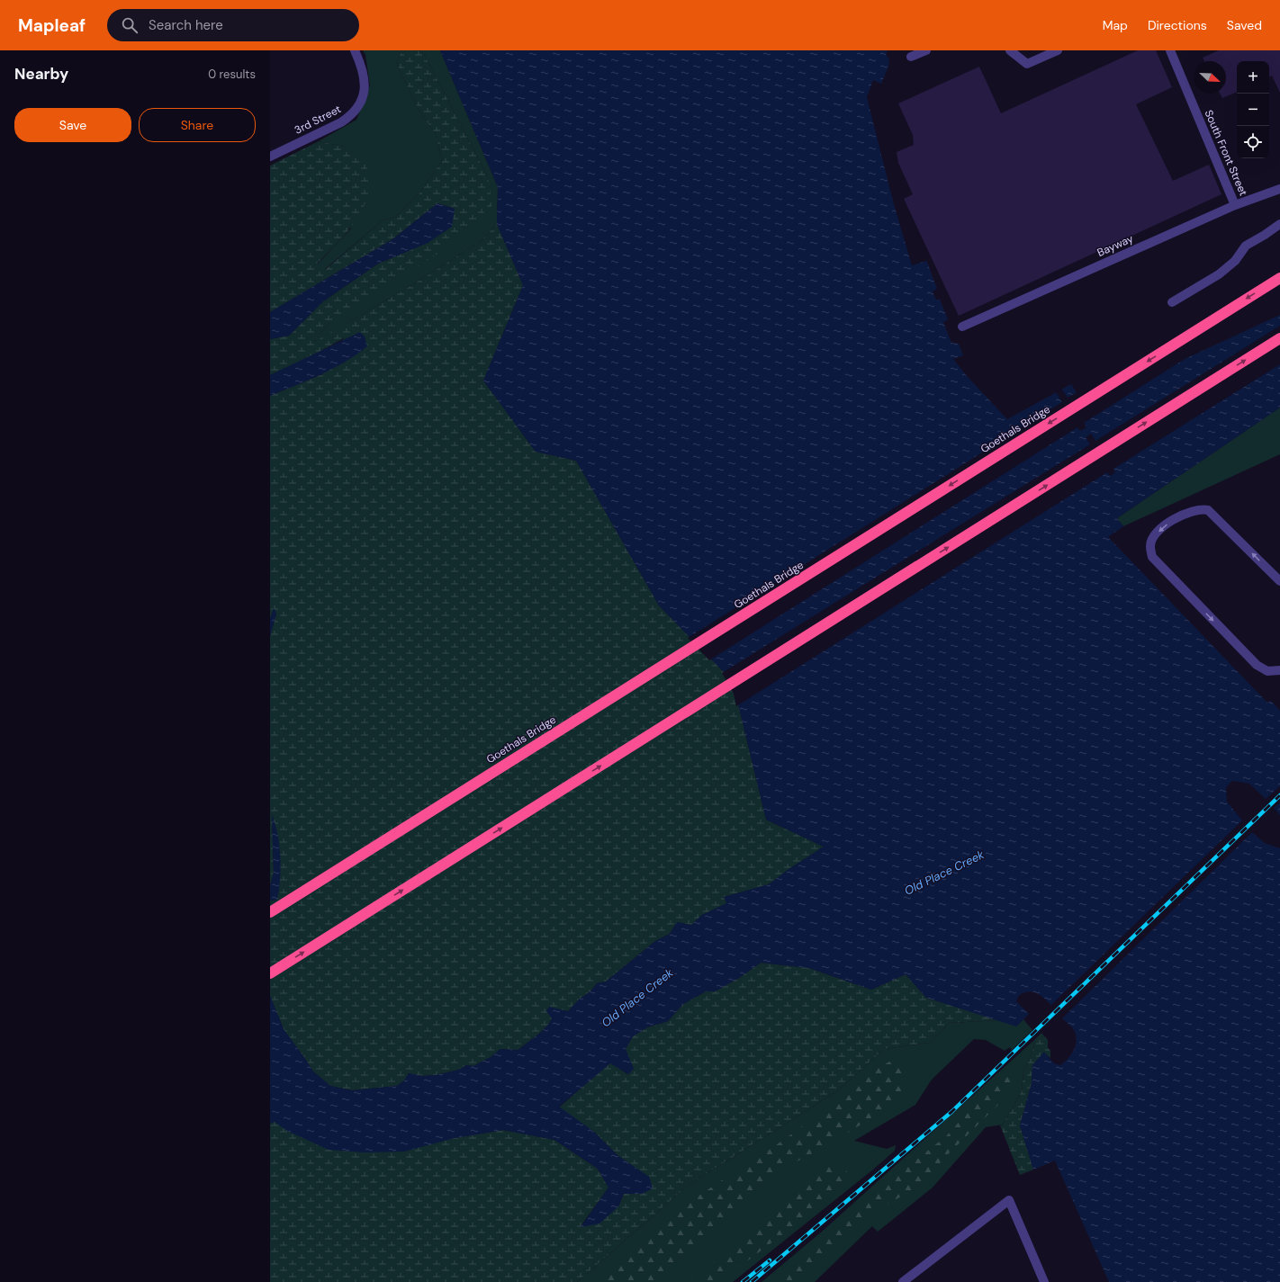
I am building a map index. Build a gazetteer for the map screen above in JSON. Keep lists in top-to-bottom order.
{
  "streets": {
    "highway": ["Goethals Bridge"],
    "street": ["3rd Street", "South Front Street", "Bayway"]
  },
  "crossings": [
    ["South Front Street", "Bayway"]
  ],
  "water": ["Old Place Creek"],
  "north": "bottom right",
  "page": {
    "header": "Mapleaf",
    "search": "Search here",
    "nav": ["Map", "Directions", "Saved"],
    "heading": ["Nearby", "0 results"],
    "map_buttons": ["+", "−"],
    "buttons": ["Save", "Share"]
  }
}
